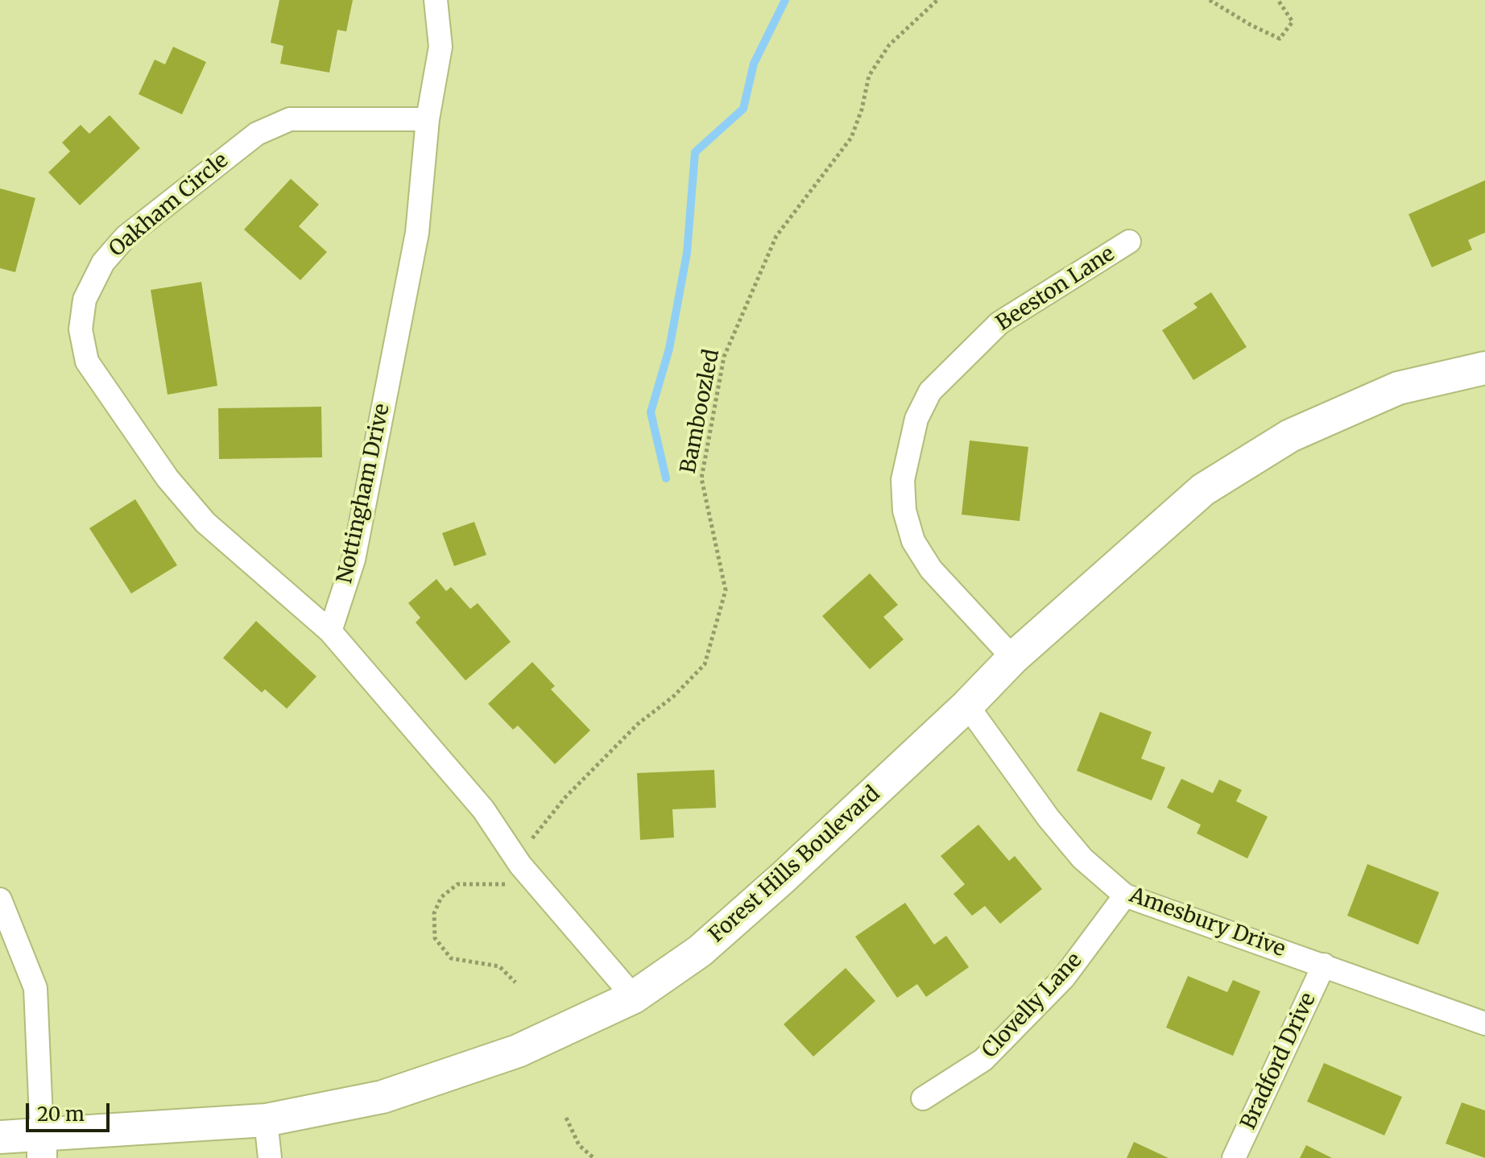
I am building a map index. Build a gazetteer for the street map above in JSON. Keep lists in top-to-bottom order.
{
  "streets": {
    "main road": ["Forest Hills Boulevard"],
    "street": [
      "Oakham Circle",
      "Beeston Lane",
      "Nottingham Drive",
      "Amesbury Drive",
      "Clovelly Lane",
      "Bradford Drive"
    ],
    "path": ["Bamboozled"]
  },
  "crossings": [
    ["Oakham Circle", "Nottingham Drive"],
    ["Beeston Lane", "Forest Hills Boulevard"],
    ["Forest Hills Boulevard", "Amesbury Drive"],
    ["Amesbury Drive", "Clovelly Lane"],
    ["Amesbury Drive", "Bradford Drive"]
  ],
  "scale_bar": "20 m"
}
